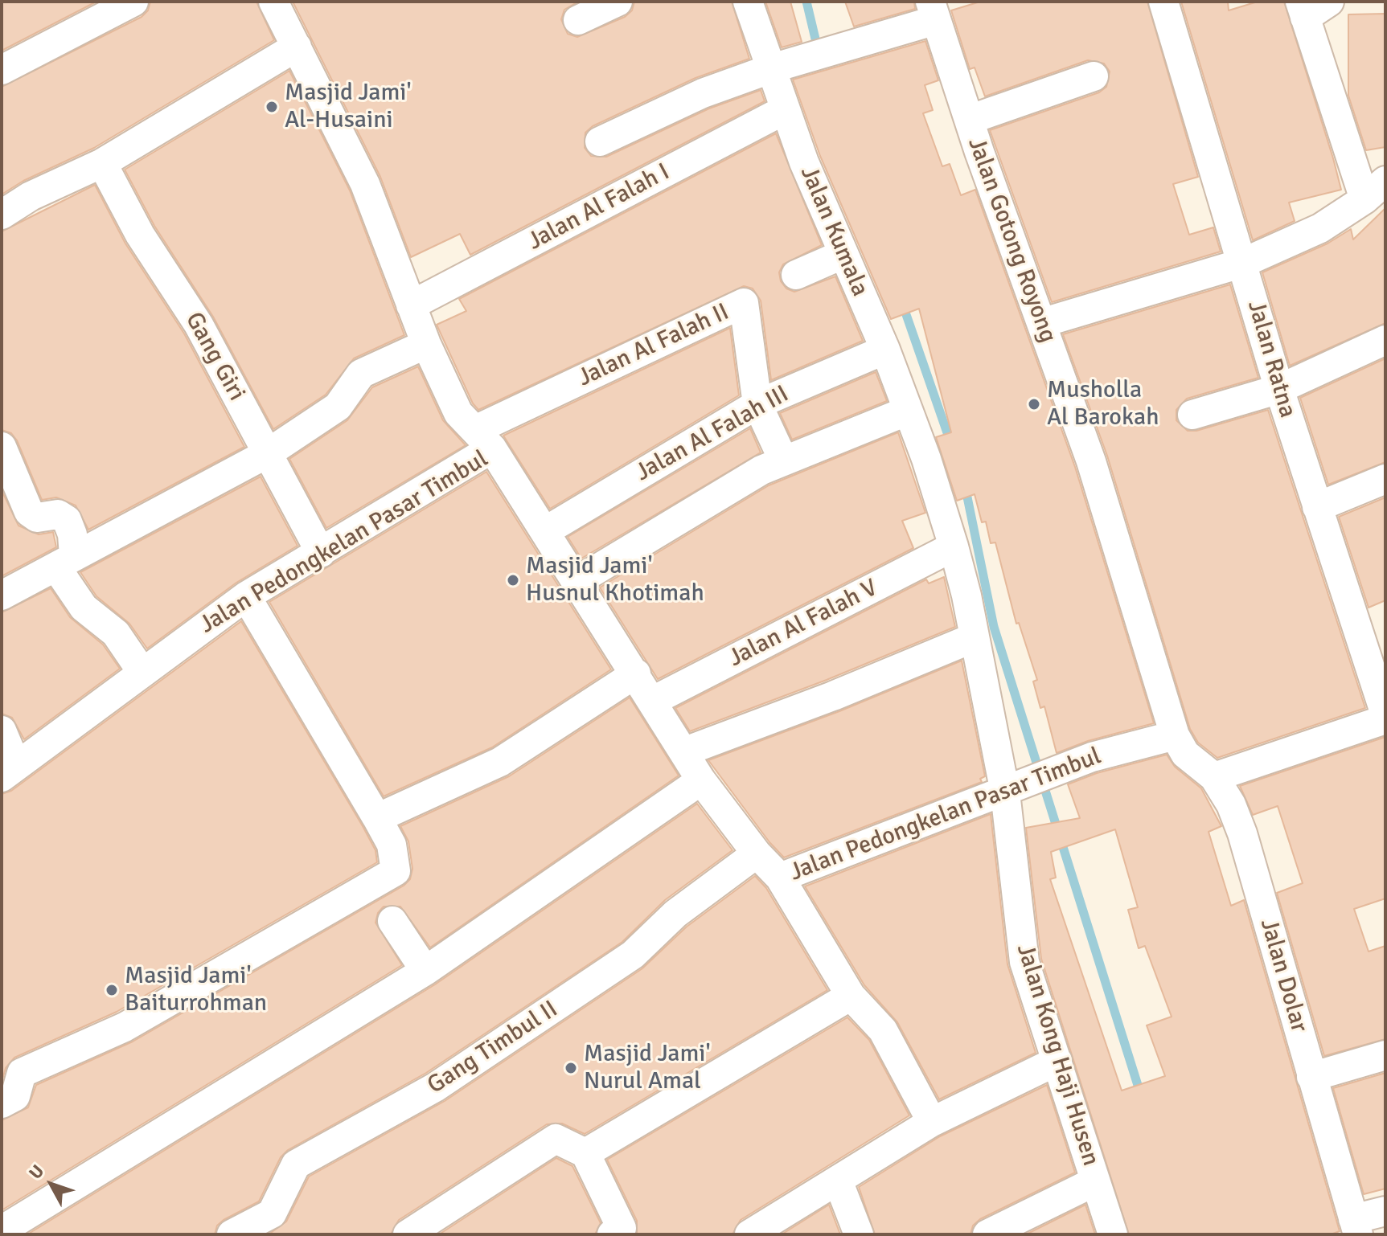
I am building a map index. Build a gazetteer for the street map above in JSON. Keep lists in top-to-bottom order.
{
  "streets": {
    "street": [
      "Jalan Al Falah I",
      "Jalan Kumala",
      "Jalan Gotong Royong",
      "Jalan Al Falah II",
      "Gang Giri",
      "Jalan Ratna",
      "Jalan Al Falah III",
      "Jalan Pedongkelan Pasar Timbul",
      "Jalan Al Falah V",
      "Jalan Dolar",
      "Gang Timbul II",
      "Jalan Kong Haji Husen"
    ]
  },
  "crossings": [
    ["Jalan Al Falah I", "Jalan Kumala"],
    ["Jalan Kumala", "Jalan Al Falah III"],
    ["Jalan Kumala", "Jalan Kong Haji Husen"],
    ["Jalan Gotong Royong", "Jalan Pedongkelan Pasar Timbul"],
    ["Jalan Gotong Royong", "Jalan Dolar"],
    ["Jalan Al Falah II", "Jalan Al Falah III"],
    ["Jalan Al Falah II", "Jalan Pedongkelan Pasar Timbul"],
    ["Gang Giri", "Jalan Pedongkelan Pasar Timbul"],
    ["Jalan Al Falah III", "Jalan Pedongkelan Pasar Timbul"],
    ["Jalan Pedongkelan Pasar Timbul", "Jalan Al Falah V"],
    ["Jalan Pedongkelan Pasar Timbul", "Jalan Dolar"],
    ["Jalan Pedongkelan Pasar Timbul", "Gang Timbul II"],
    ["Jalan Pedongkelan Pasar Timbul", "Jalan Kong Haji Husen"],
    ["Jalan Al Falah V", "Jalan Kong Haji Husen"]
  ],
  "places": [
    "Masjid Jami' Al-Husaini",
    "Musholla Al Barokah",
    "Masjid Jami' Husnul Khotimah",
    "Masjid Jami' Baiturrohman",
    "Masjid Jami' Nurul Amal"
  ],
  "north": "top left"
}
